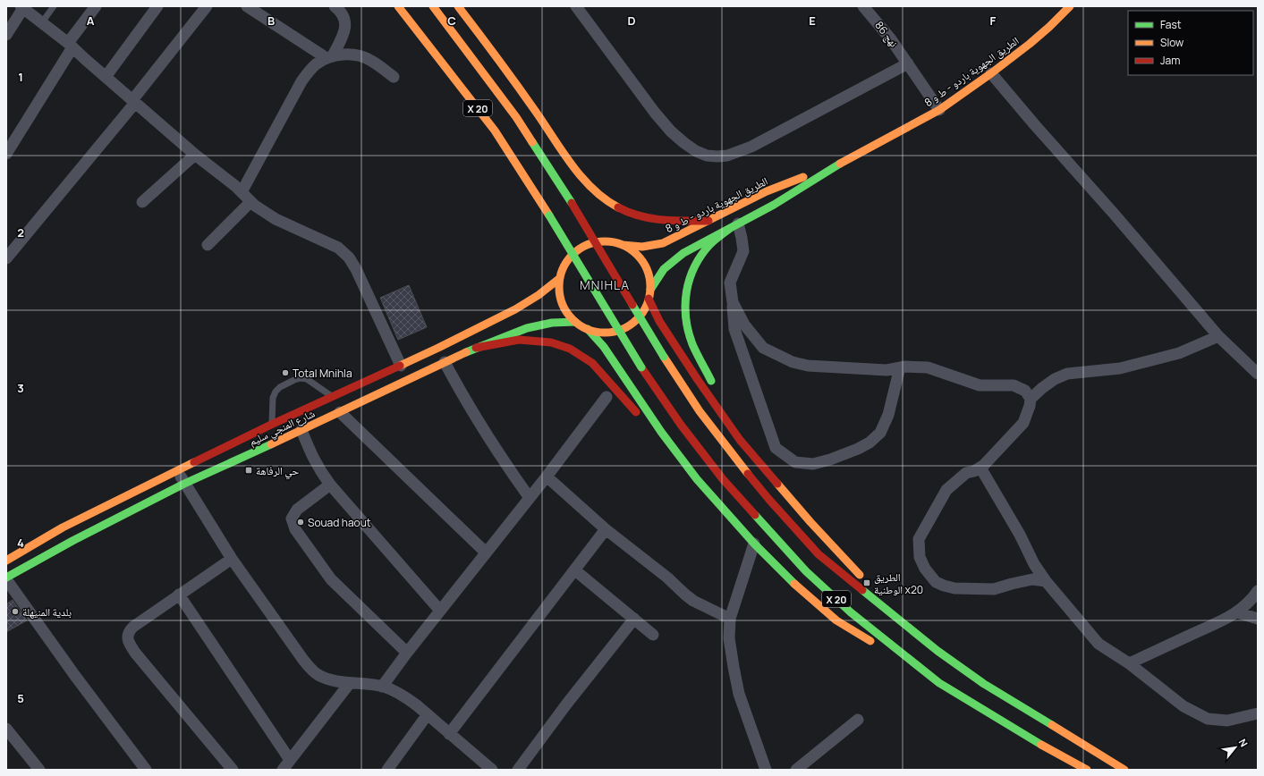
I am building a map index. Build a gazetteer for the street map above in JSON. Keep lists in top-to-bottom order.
{
  "streets": {
    "main road": ["الطريق الجهوية باردو - ط و 8", "X 20", "شارع المنجي سليم"],
    "street": ["نهج 86"]
  },
  "crossings": [
    ["نهج 86", "الطريق الجهوية باردو - ط و 8"],
    ["الطريق الجهوية باردو - ط و 8", "X 20"],
    ["الطريق الجهوية باردو - ط و 8", "شارع المنجي سليم"],
    ["X 20", "شارع المنجي سليم"]
  ],
  "districts": ["MNIHLA"],
  "places": {
    "other": ["Total Mnihla", "Souad haout", "بلدية المنيهلة"],
    "transit": ["حي الرفاهة", "الطريق الوطنية x20"]
  },
  "legend": ["Fast", "Slow", "Jam"],
  "north": "top right",
  "grid": {
    "columns": [
      "A",
      "B",
      "C",
      "D",
      "E",
      "F"
    ],
    "rows": [
      "1",
      "2",
      "3",
      "4",
      "5"
    ]
  }
}
